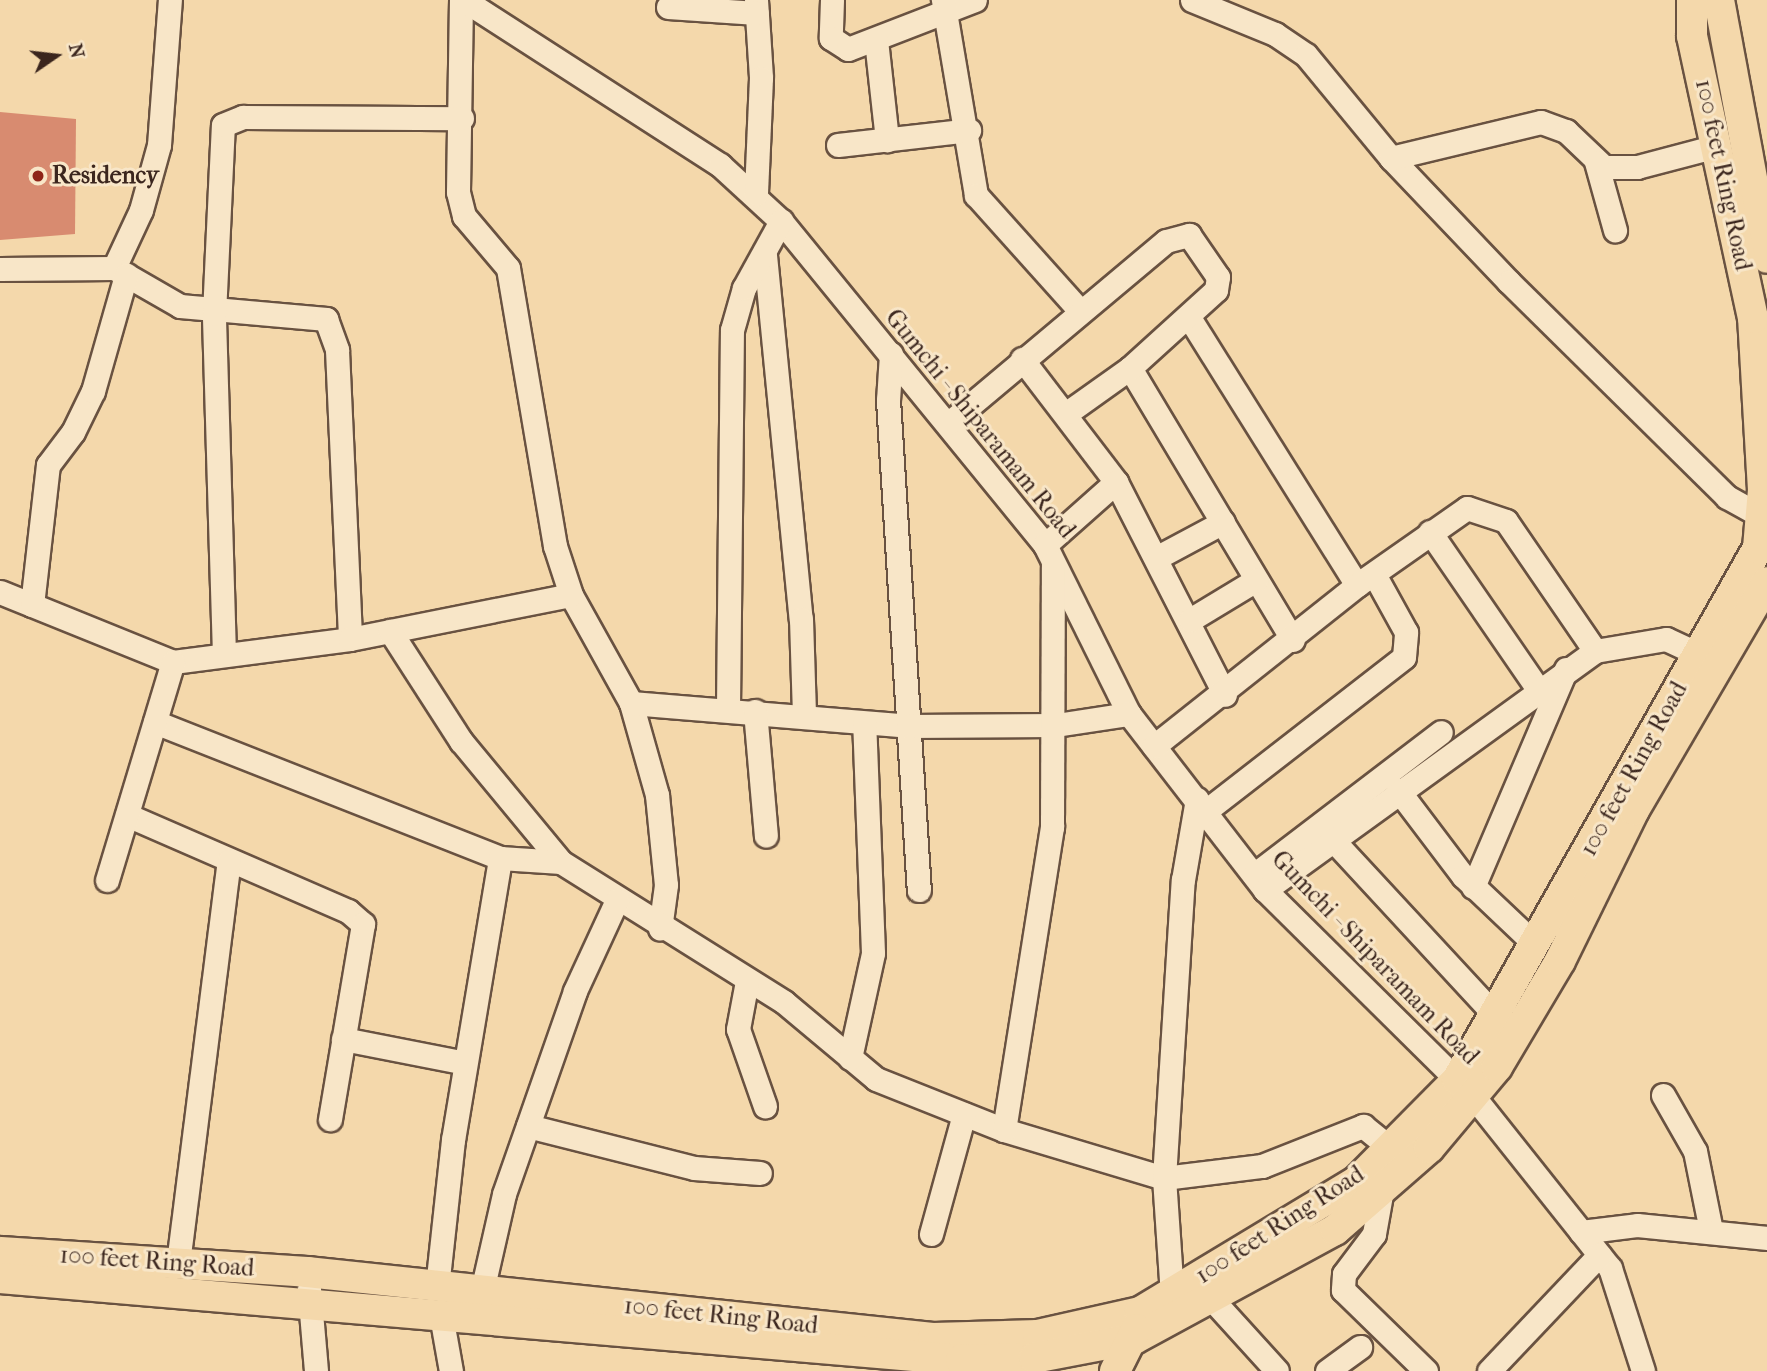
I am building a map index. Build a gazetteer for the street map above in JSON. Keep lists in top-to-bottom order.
{
  "streets": {
    "main road": ["100 feet Ring Road"],
    "street": ["Gumchi - Shiparamam Road"]
  },
  "crossings": [
    ["100 feet Ring Road", "Gumchi - Shiparamam Road"]
  ],
  "places": ["Residency"],
  "north": "right"
}
